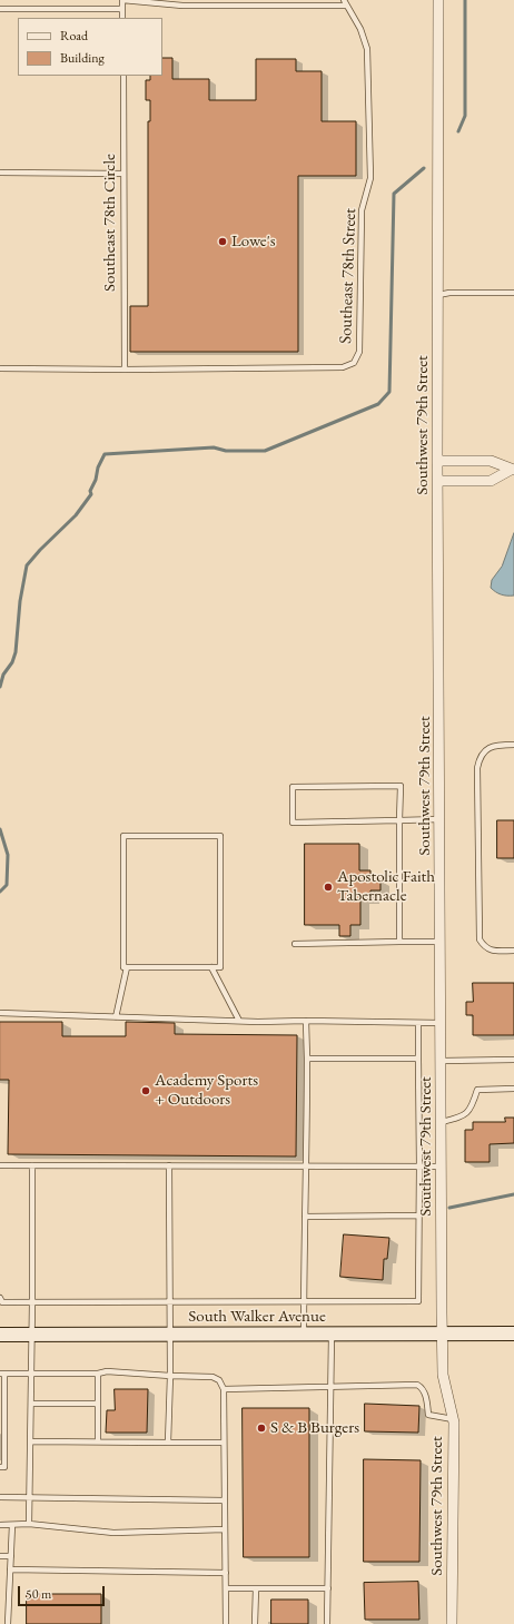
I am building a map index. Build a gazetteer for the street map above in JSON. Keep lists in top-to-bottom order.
{
  "streets": {
    "main road": ["South Walker Avenue"],
    "street": ["Southwest 79th Street"],
    "lane": ["Southeast 78th Circle", "Southeast 78th Street"]
  },
  "crossings": [
    ["Southeast 78th Circle", "Southeast 78th Street"],
    ["Southwest 79th Street", "South Walker Avenue"]
  ],
  "places": [
    "Lowe's",
    "Apostolic Faith Tabernacle",
    "Academy Sports + Outdoors",
    "S & B Burgers"
  ],
  "legend": ["Road", "Building"],
  "scale_bar": "50 m"
}
